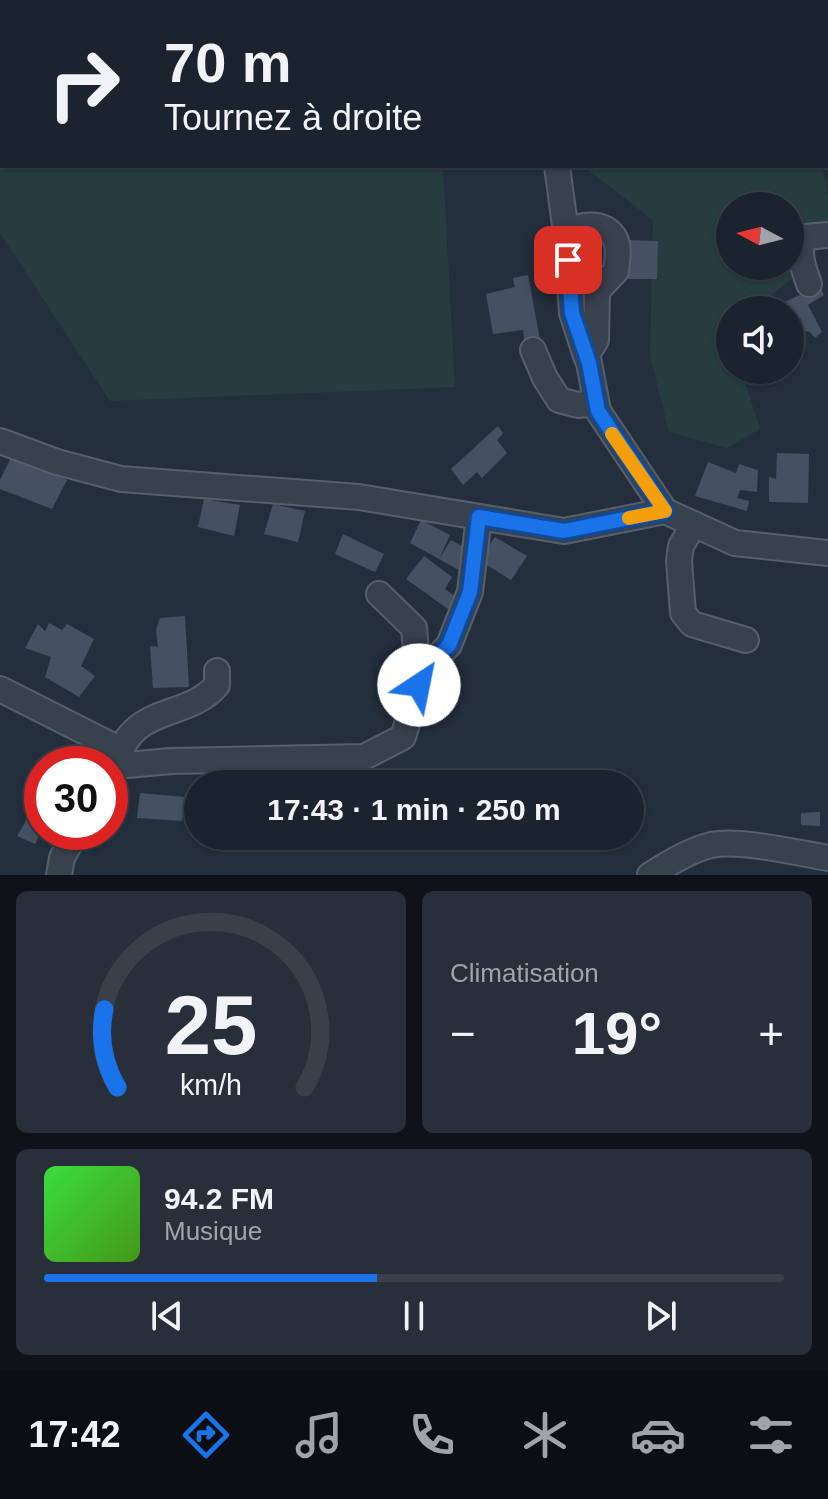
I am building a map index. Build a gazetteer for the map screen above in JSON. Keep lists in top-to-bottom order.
{
  "north": "left",
  "page": {
    "turn": ["70 m", "Tournez à droite"],
    "limit": "30",
    "trip": "17:43 · 1 min · 250 m",
    "tile": "Climatisation",
    "heat": ["−", "19°", "+"],
    "song": ["94.2 FM", "Musique"],
    "tabs": "17:42",
    "gauge": ["25", "km/h"]
  }
}
